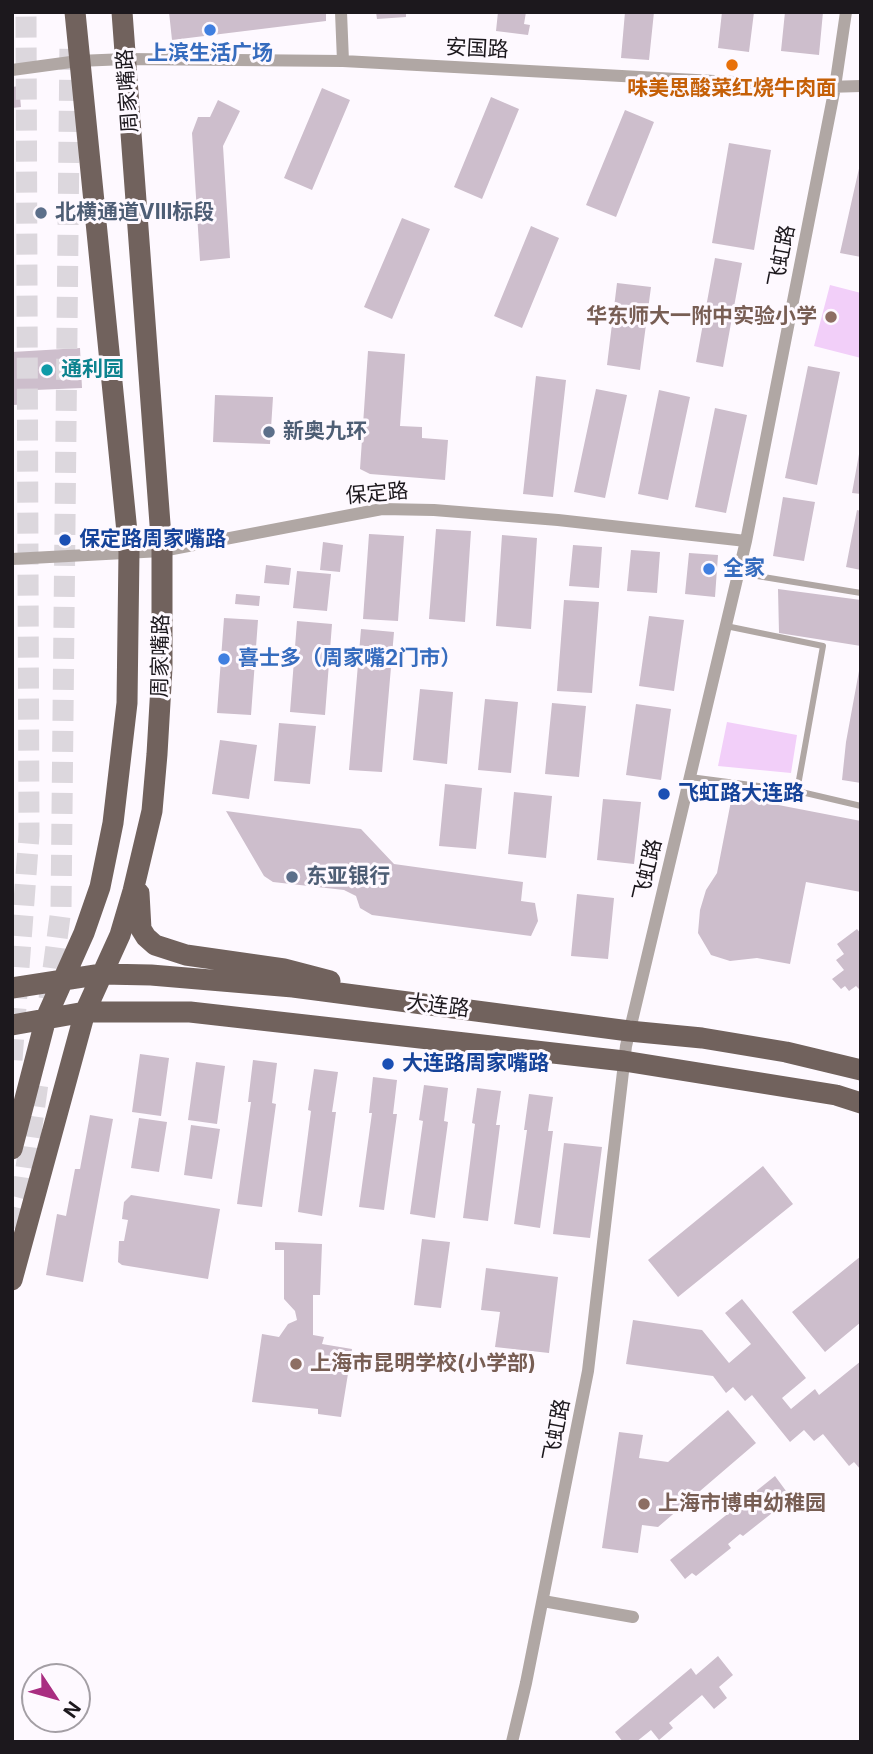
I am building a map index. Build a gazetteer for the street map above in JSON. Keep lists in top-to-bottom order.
{
  "streets": {
    "main road": ["周家嘴路", "大连路"],
    "street": ["安国路", "飞虹路", "保定路"]
  },
  "crossings": [
    ["安国路", "周家嘴路"],
    ["安国路", "飞虹路"],
    ["周家嘴路", "保定路"],
    ["周家嘴路", "大连路"],
    ["飞虹路", "保定路"],
    ["飞虹路", "大连路"]
  ],
  "places": [
    "上滨生活广场",
    "味美思酸菜红烧牛肉面",
    "北横通道VIII标段",
    "华东师大一附中实验小学",
    "通利园",
    "新奥九环",
    "保定路周家嘴路",
    "全家",
    "喜士多（周家嘴2门市）",
    "飞虹路大连路",
    "东亚银行",
    "大连路周家嘴路",
    "上海市昆明学校(小学部)",
    "上海市博申幼稚园"
  ],
  "north": "bottom right"
}
